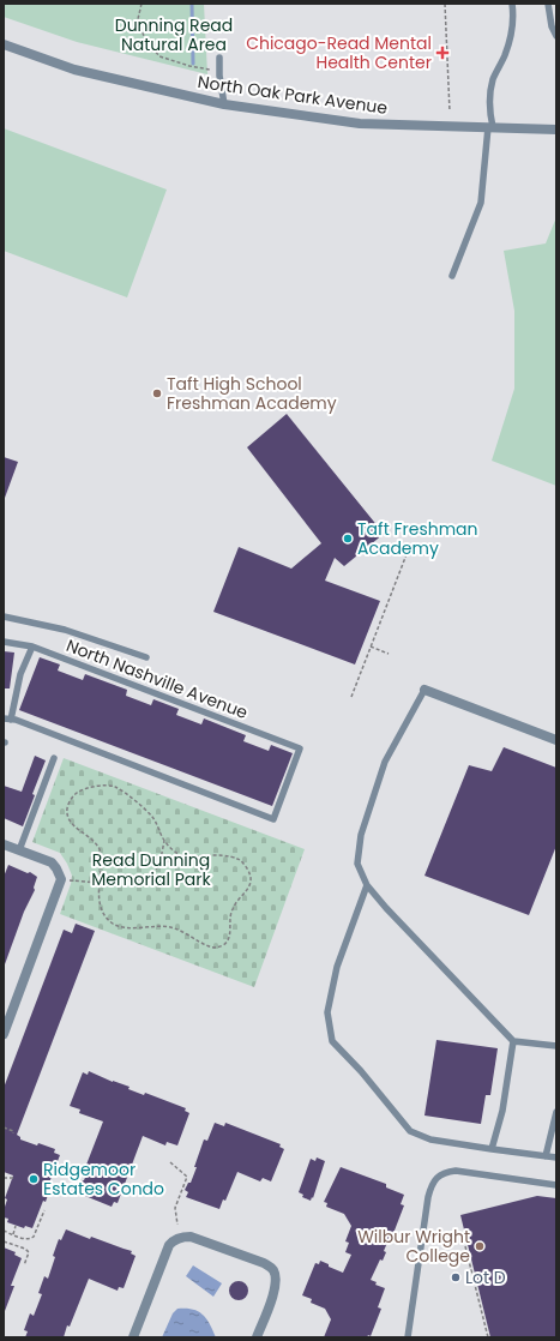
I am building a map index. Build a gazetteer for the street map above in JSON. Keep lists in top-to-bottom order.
{
  "streets": {
    "street": ["North Oak Park Avenue"],
    "lane": ["North Nashville Avenue"]
  },
  "parks": ["Dunning Read Natural Area", "Read Dunning Memorial Park"],
  "places": {
    "health": ["Chicago-Read Mental Health Center"],
    "other": [
      "Taft High School Freshman Academy",
      "Taft Freshman Academy",
      "Ridgemoor Estates Condo",
      "Wilbur Wright College",
      "Lot D"
    ]
  }
}
